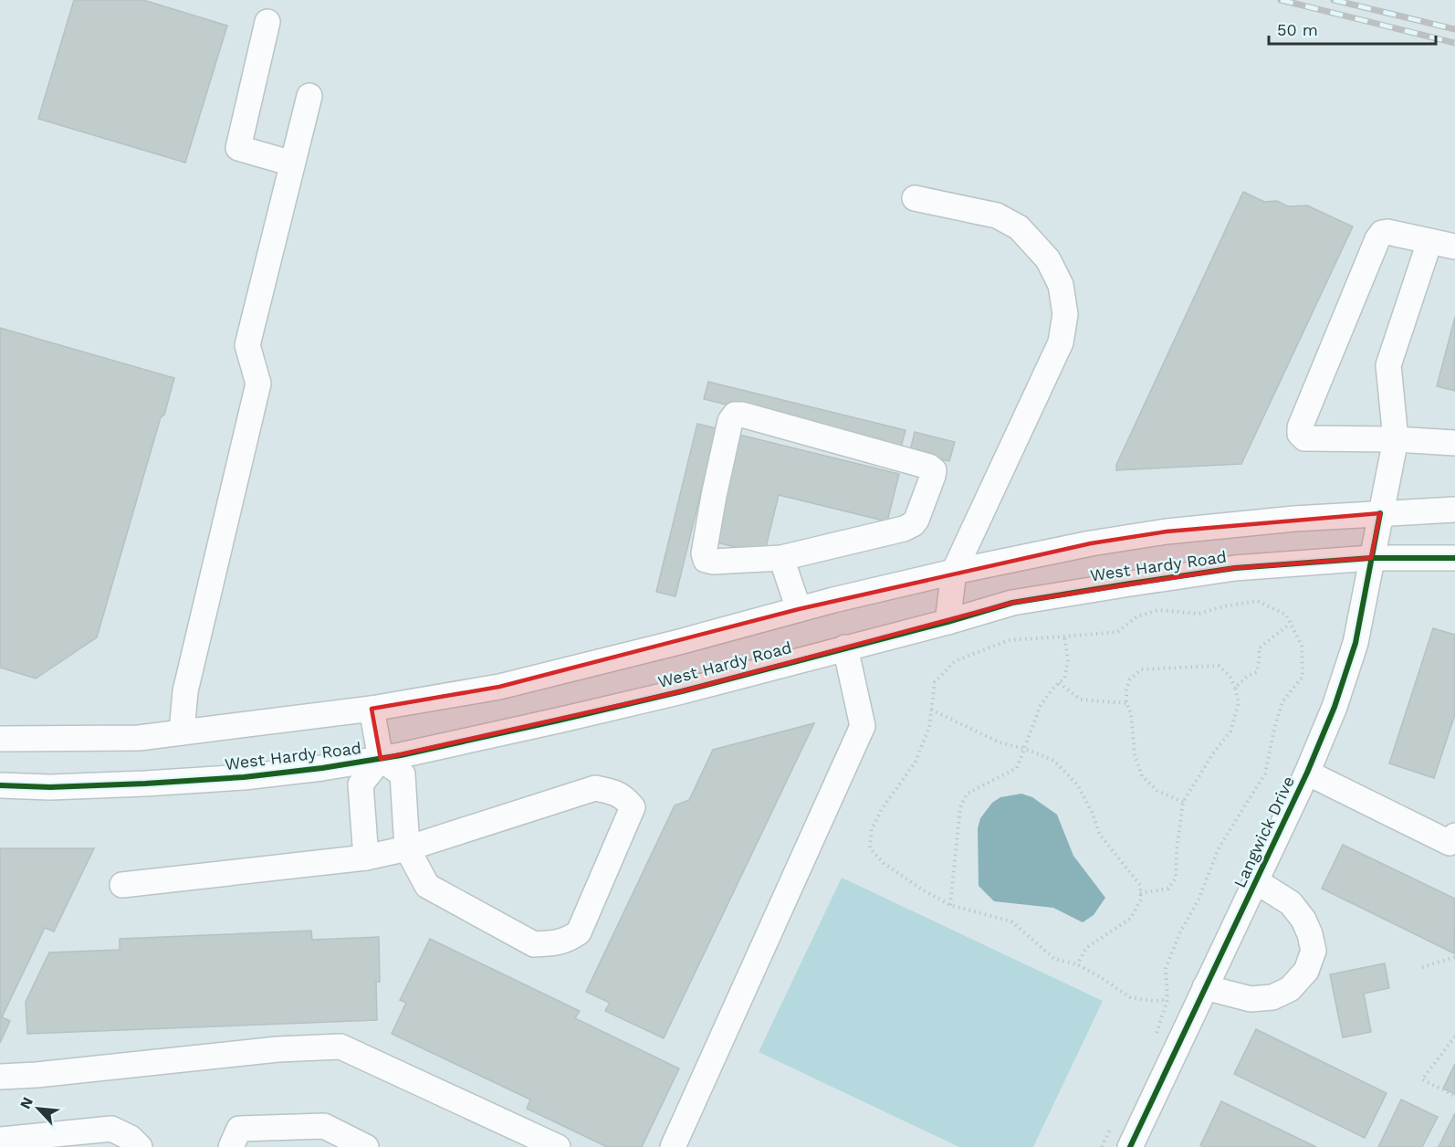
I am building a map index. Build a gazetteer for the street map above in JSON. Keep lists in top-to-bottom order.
{
  "streets": {
    "street": ["West Hardy Road", "Langwick Drive"]
  },
  "crossings": [
    ["West Hardy Road", "Langwick Drive"]
  ],
  "scale_bar": "50 m",
  "north": "top left"
}
